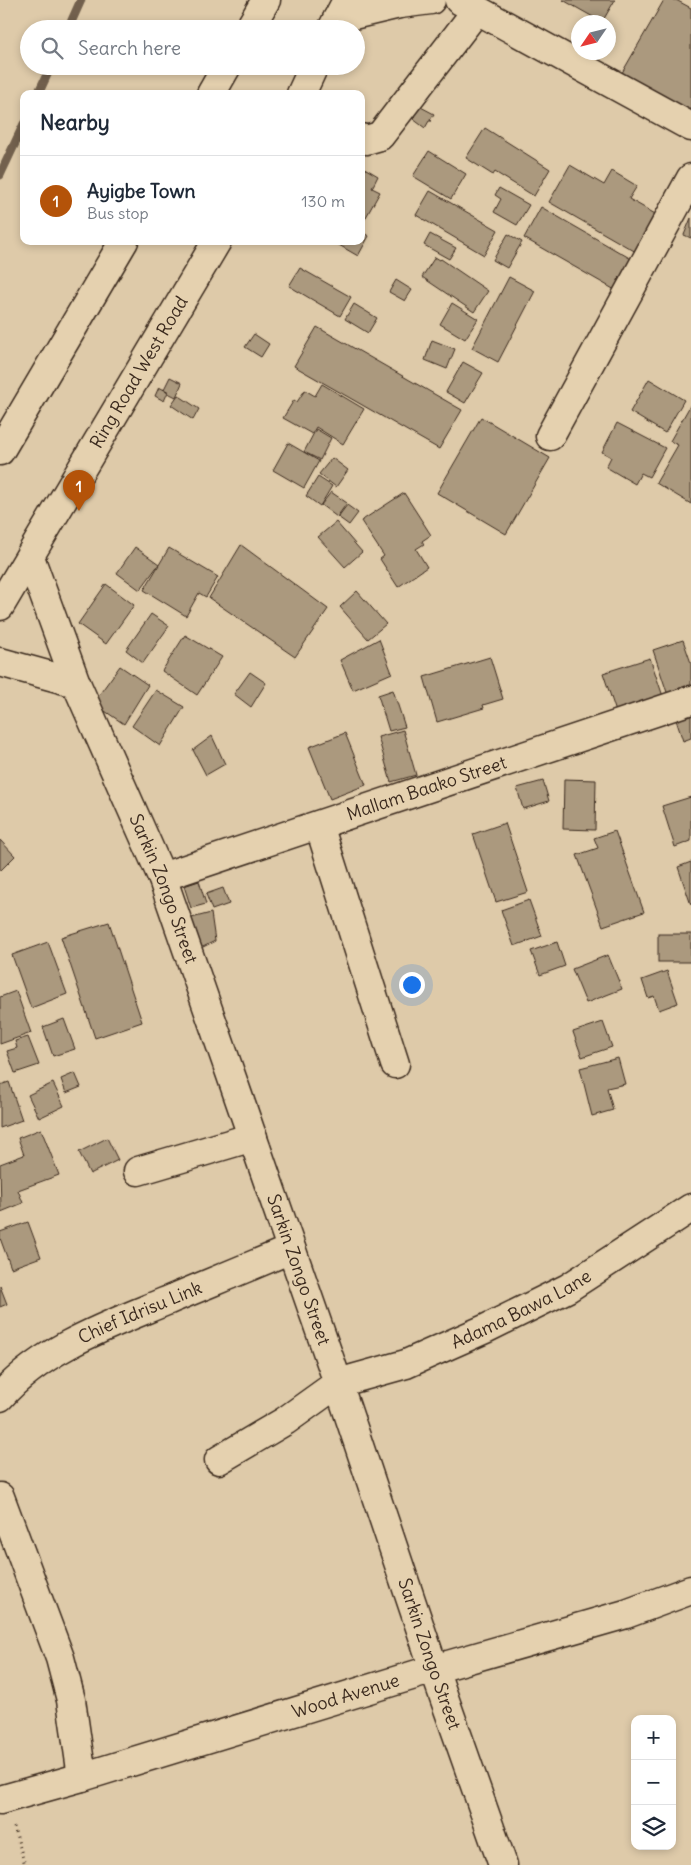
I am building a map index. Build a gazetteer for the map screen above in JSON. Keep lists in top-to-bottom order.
{
  "streets": {
    "street": [
      "Ring Road West Road",
      "Mallam Baako Street",
      "Sarkin Zongo Street",
      "Adama Bawa Lane",
      "Chief Idrisu Link",
      "Wood Avenue"
    ]
  },
  "crossings": [
    ["Ring Road West Road", "Sarkin Zongo Street"],
    ["Mallam Baako Street", "Sarkin Zongo Street"],
    ["Sarkin Zongo Street", "Adama Bawa Lane"],
    ["Sarkin Zongo Street", "Chief Idrisu Link"],
    ["Sarkin Zongo Street", "Wood Avenue"]
  ],
  "north": "bottom left",
  "page": {
    "search": "Search here",
    "heading": "Nearby",
    "list": [
      {
        "mark": "1",
        "name": "Ayigbe Town",
        "note": "Bus stop",
        "value": "130 m"
      }
    ],
    "pins": "1",
    "map_buttons": ["+", "−"]
  }
}
